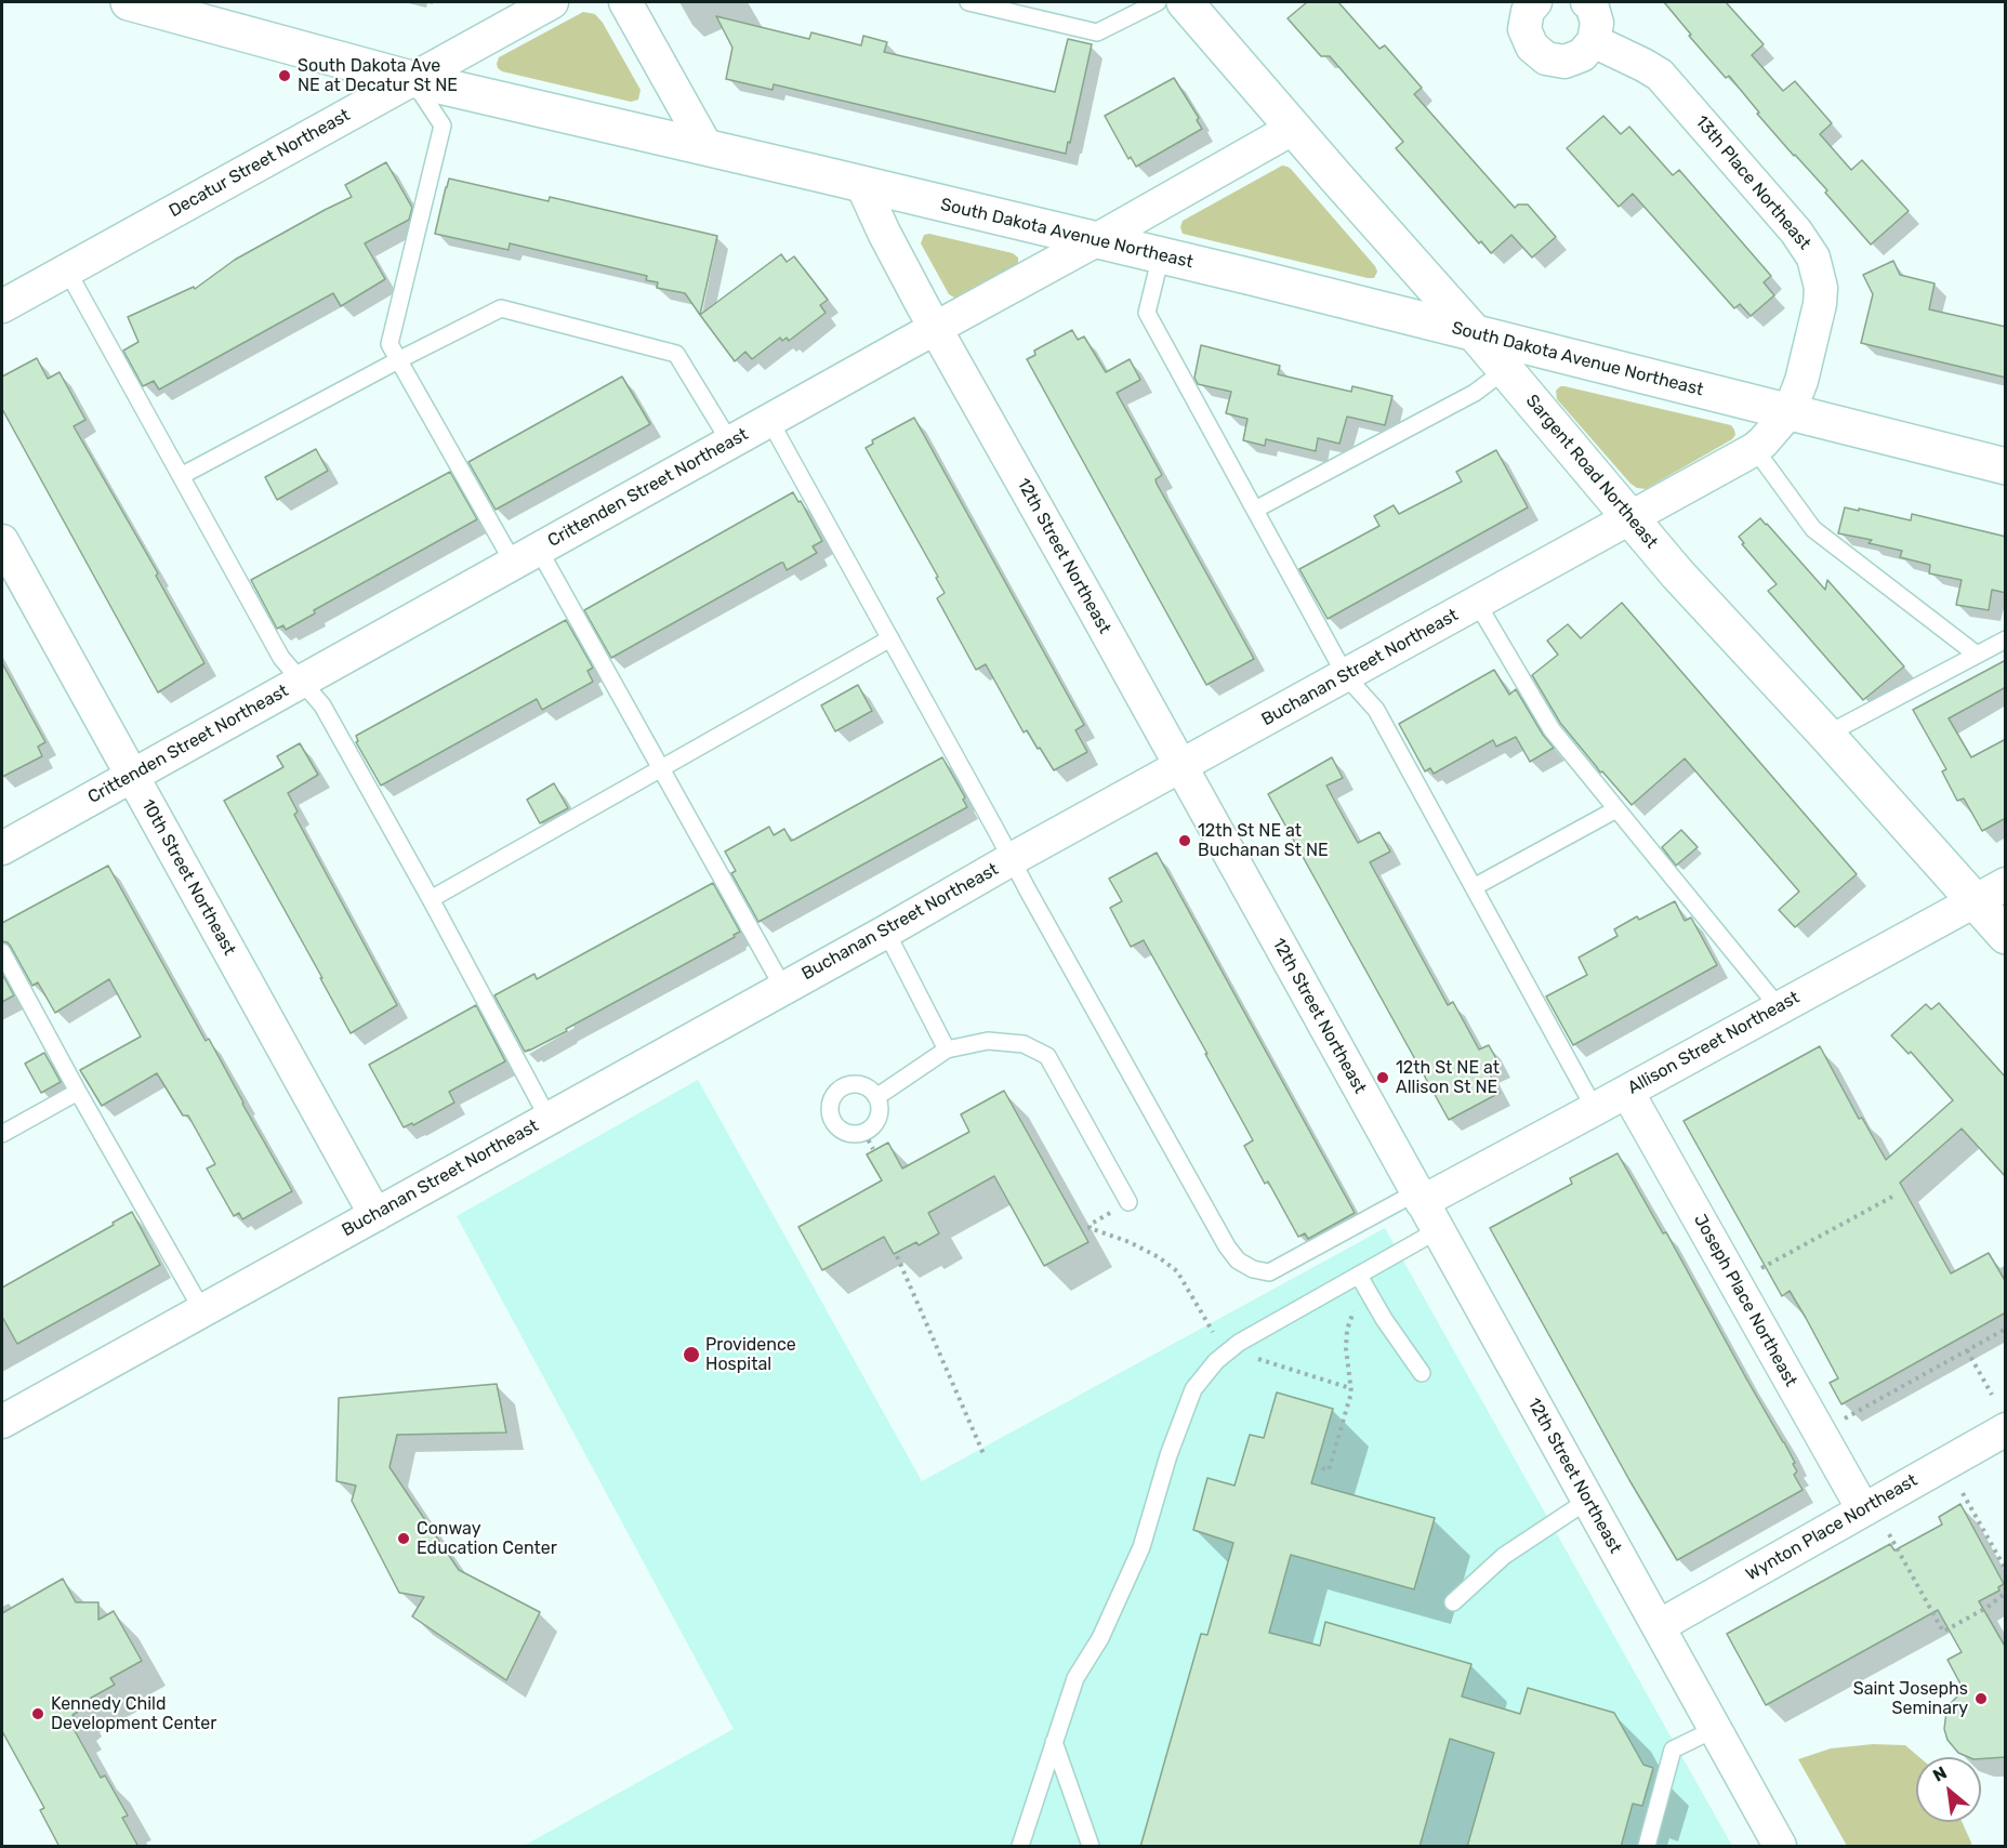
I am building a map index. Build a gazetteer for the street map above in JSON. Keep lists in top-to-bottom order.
{
  "streets": {
    "main road": ["South Dakota Avenue Northeast", "Sargent Road Northeast"],
    "street": [
      "Decatur Street Northeast",
      "13th Place Northeast",
      "Crittenden Street Northeast",
      "12th Street Northeast",
      "Buchanan Street Northeast",
      "10th Street Northeast",
      "Allison Street Northeast",
      "Joseph Place Northeast",
      "Wynton Place Northeast"
    ]
  },
  "crossings": [
    ["Decatur Street Northeast", "South Dakota Avenue Northeast"],
    ["13th Place Northeast", "South Dakota Avenue Northeast"],
    ["13th Place Northeast", "Buchanan Street Northeast"],
    ["South Dakota Avenue Northeast", "Sargent Road Northeast"],
    ["South Dakota Avenue Northeast", "Crittenden Street Northeast"],
    ["South Dakota Avenue Northeast", "12th Street Northeast"],
    ["South Dakota Avenue Northeast", "Buchanan Street Northeast"],
    ["Sargent Road Northeast", "Crittenden Street Northeast"],
    ["Sargent Road Northeast", "Buchanan Street Northeast"],
    ["Sargent Road Northeast", "Allison Street Northeast"],
    ["Crittenden Street Northeast", "12th Street Northeast"],
    ["Crittenden Street Northeast", "10th Street Northeast"],
    ["12th Street Northeast", "Buchanan Street Northeast"],
    ["12th Street Northeast", "Allison Street Northeast"],
    ["12th Street Northeast", "Wynton Place Northeast"],
    ["Buchanan Street Northeast", "10th Street Northeast"],
    ["Allison Street Northeast", "Joseph Place Northeast"],
    ["Joseph Place Northeast", "Wynton Place Northeast"]
  ],
  "places": [
    "South Dakota Ave NE at Decatur St NE",
    "12th St NE at Buchanan St NE",
    "12th St NE at Allison St NE",
    "Providence Hospital",
    "Conway Education Center",
    "Saint Josephs Seminary",
    "Kennedy Child Development Center"
  ],
  "north": "top left"
}
